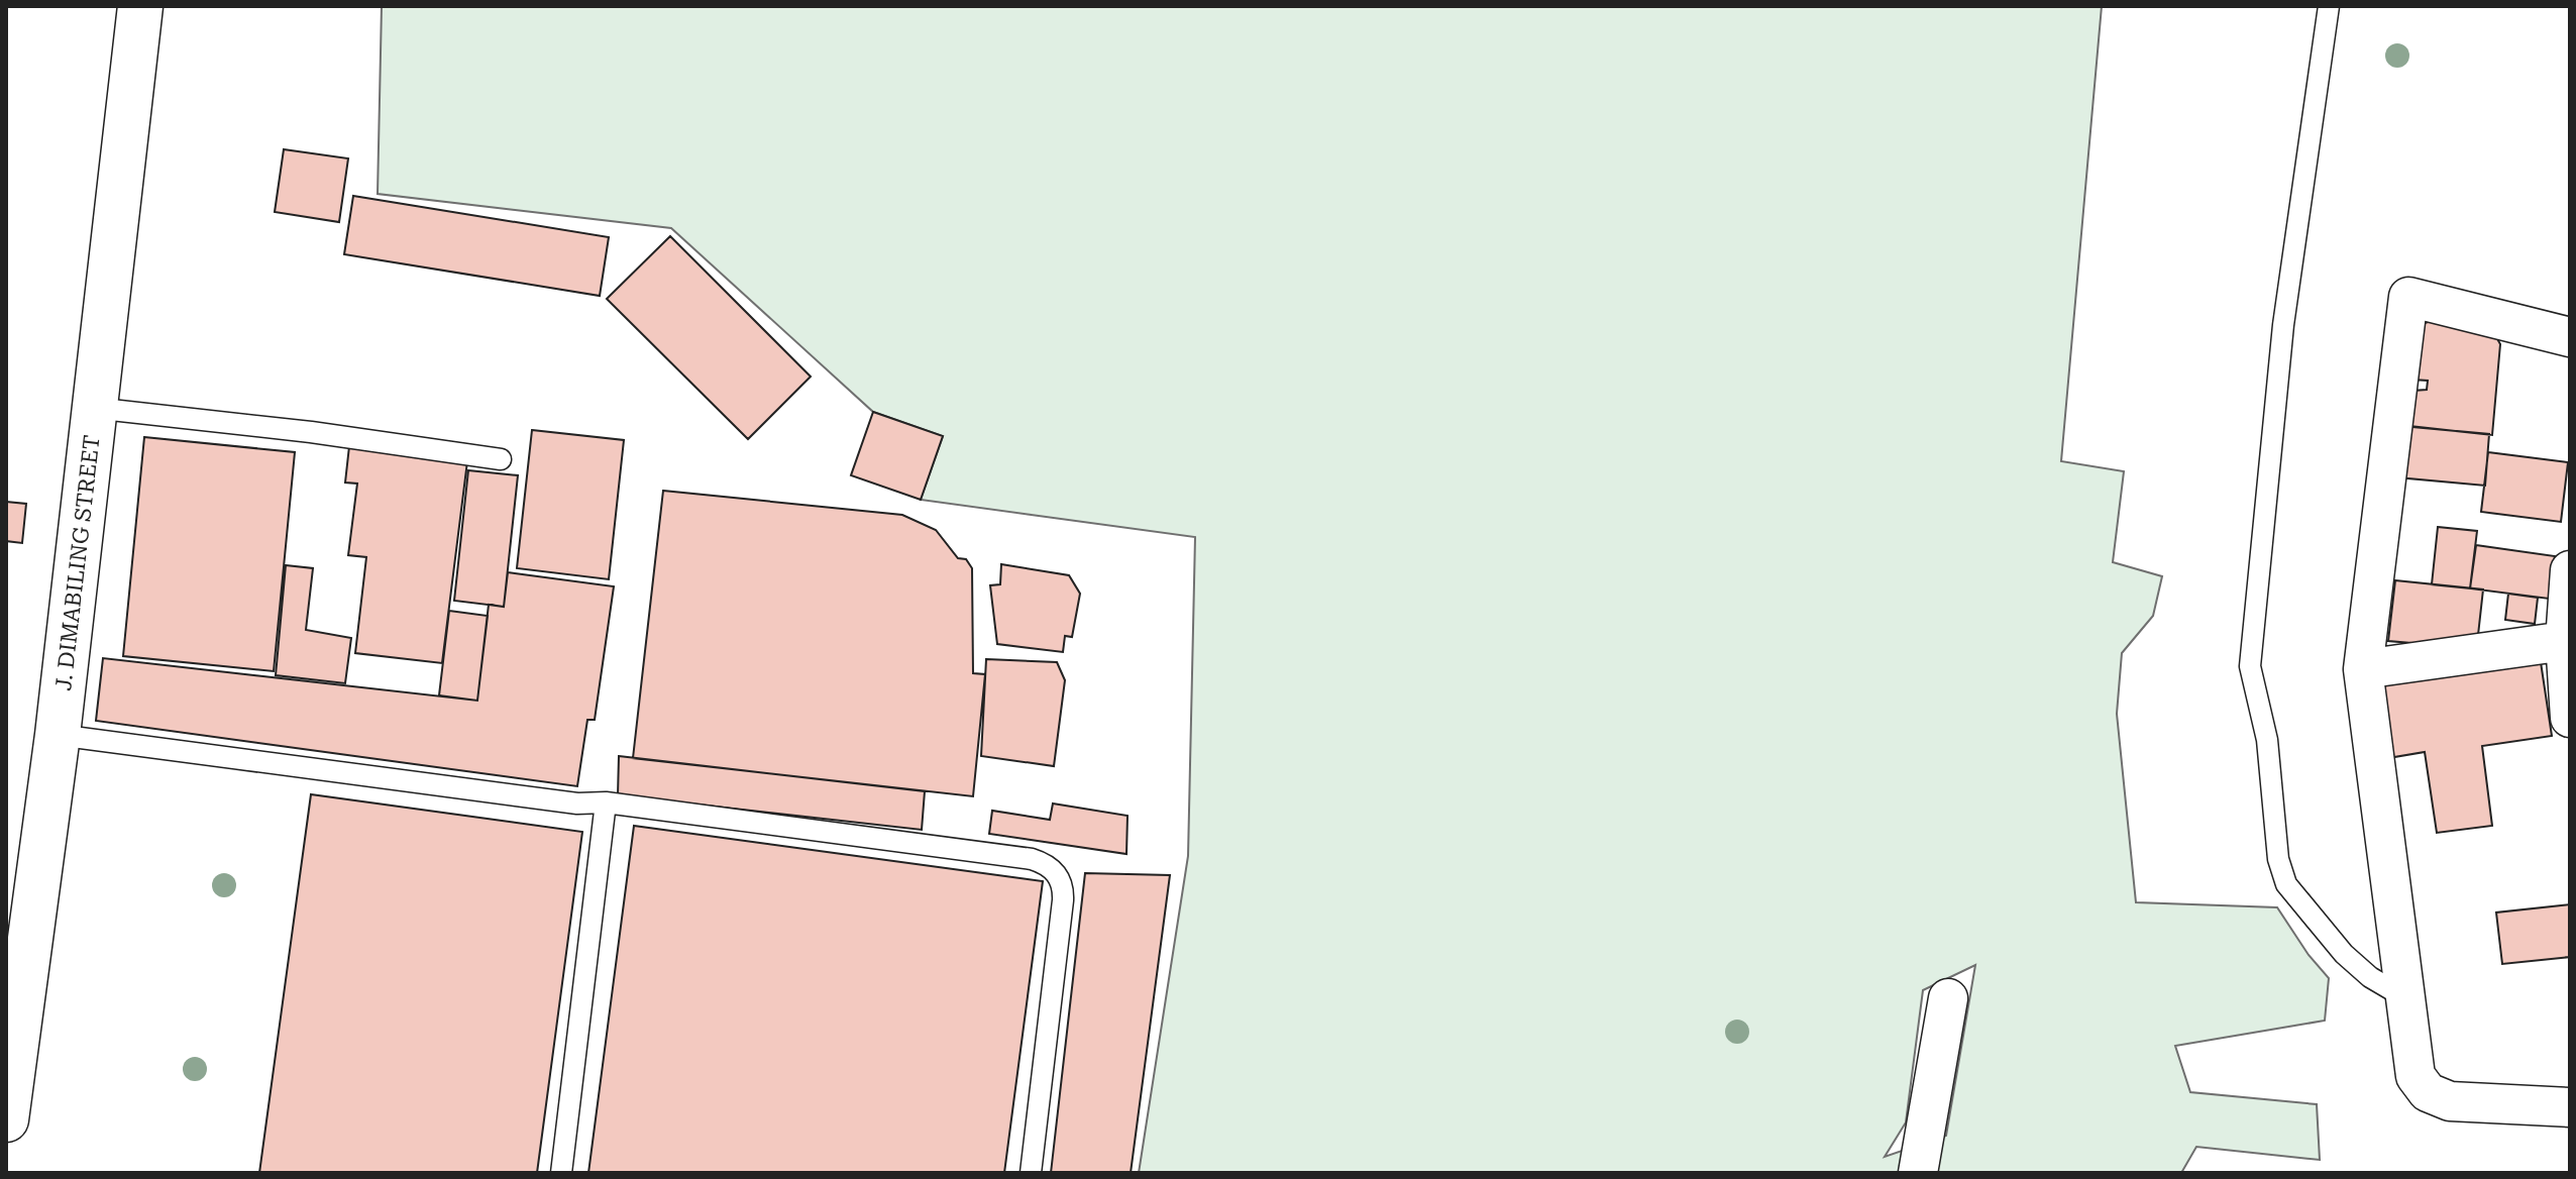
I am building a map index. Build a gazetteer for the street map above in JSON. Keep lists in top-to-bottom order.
{
  "streets": {
    "street": ["J. DIMABILING STREET"]
  }
}
